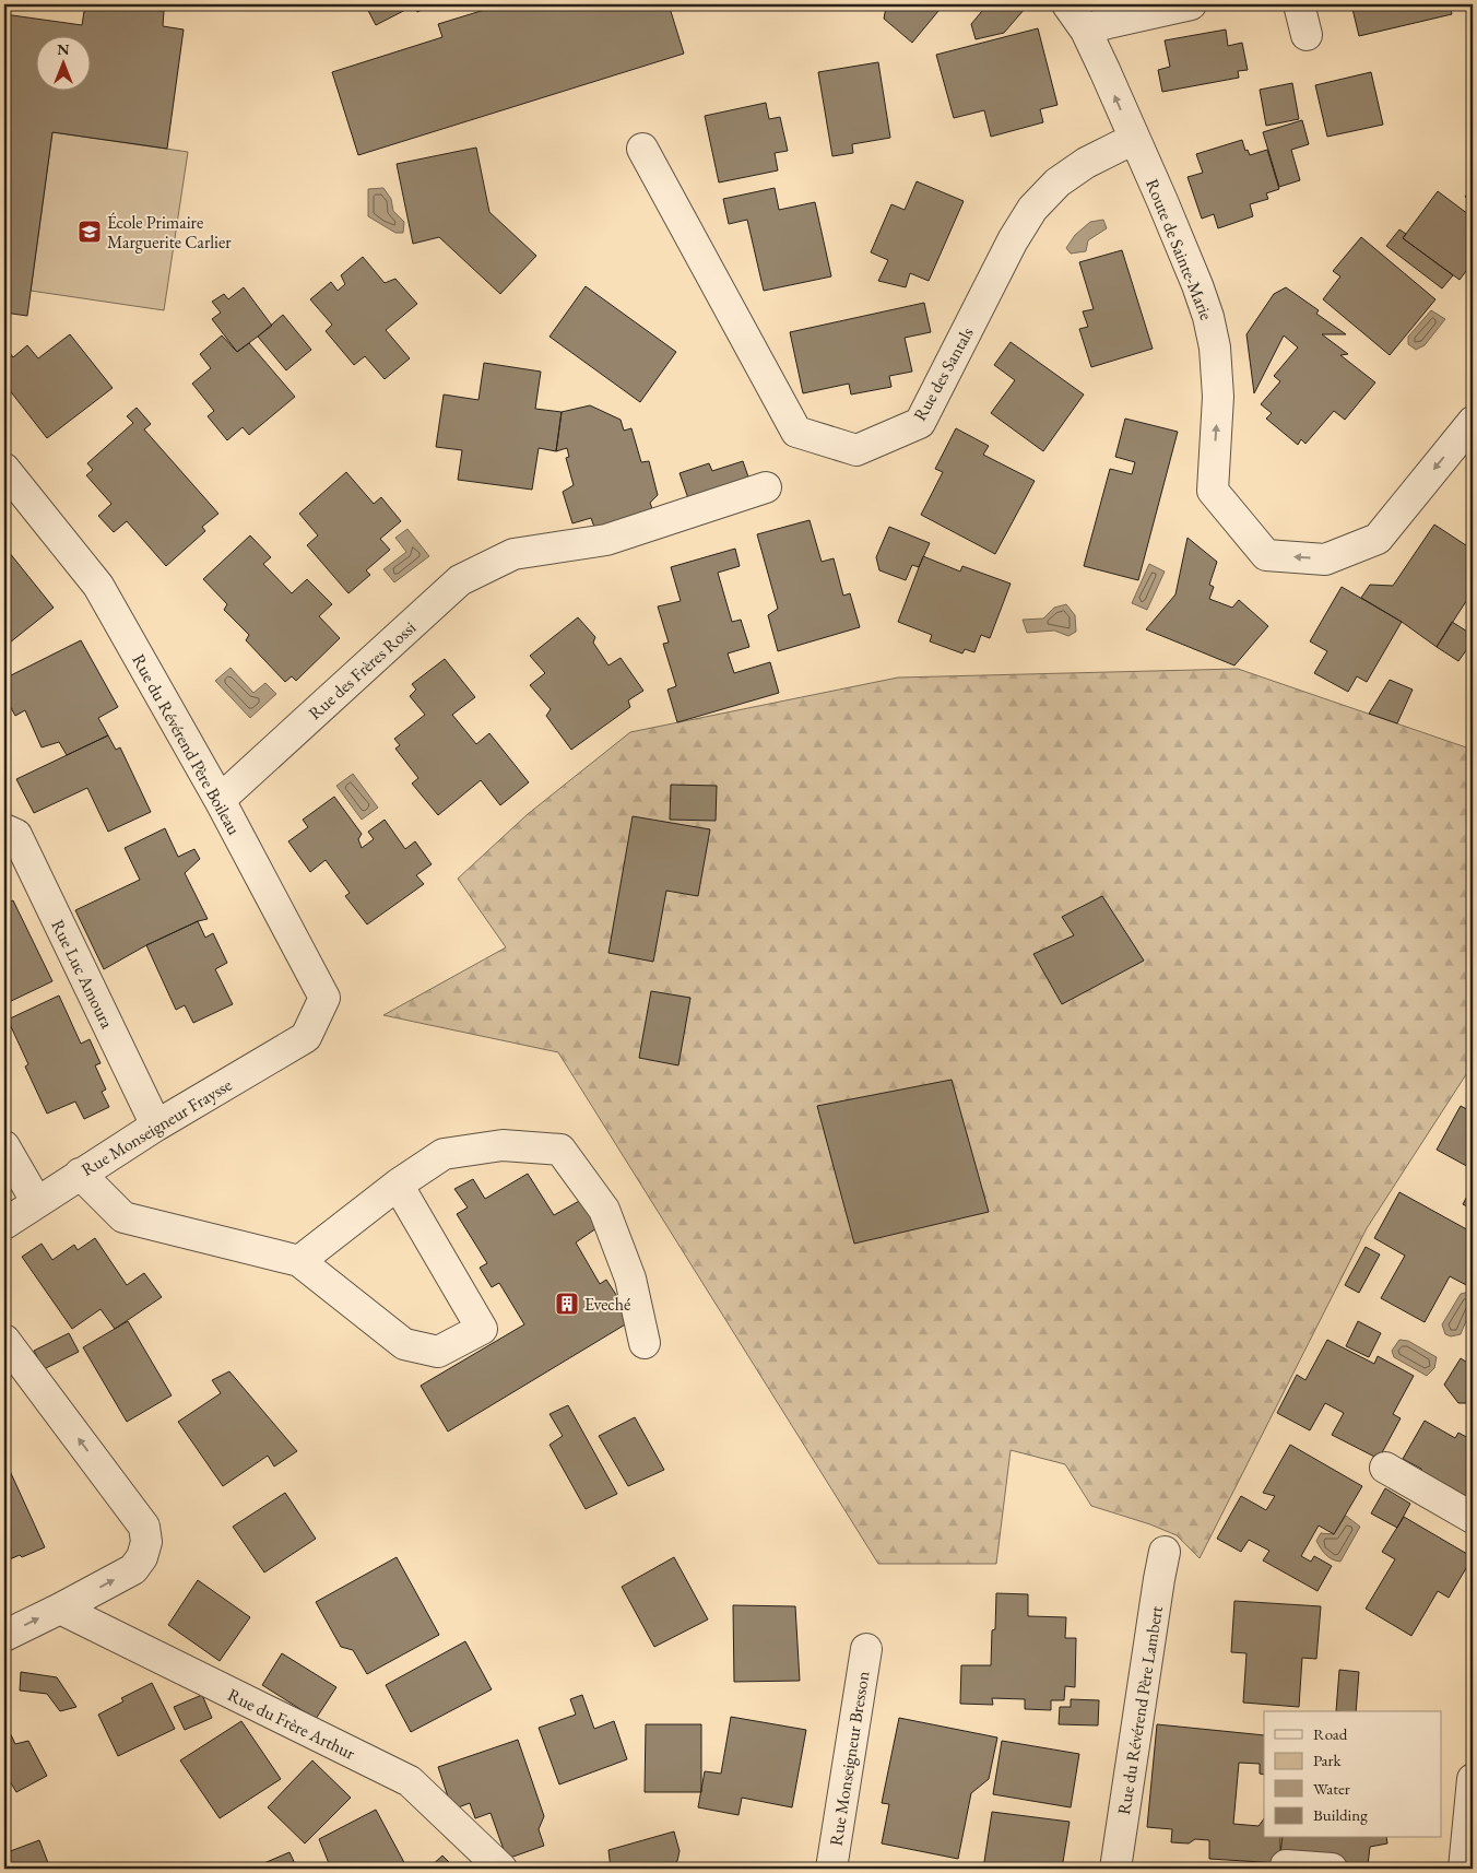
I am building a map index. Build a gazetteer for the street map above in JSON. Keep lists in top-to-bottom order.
{
  "streets": {
    "street": [
      "Route de Sainte-Marie",
      "Rue des Santals",
      "Rue des Frères Rossi",
      "Rue du Révérend Père Boileau",
      "Rue Luc Amoura",
      "Rue Monseigneur Fraysse",
      "Rue du Révérend Père Lambert",
      "Rue du Frère Arthur",
      "Rue Monseigneur Bresson"
    ]
  },
  "crossings": [
    ["Route de Sainte-Marie", "Rue des Santals"],
    ["Rue des Frères Rossi", "Rue du Révérend Père Boileau"],
    ["Rue du Révérend Père Boileau", "Rue Monseigneur Fraysse"],
    ["Rue Luc Amoura", "Rue Monseigneur Fraysse"]
  ],
  "places": {
    "school or university": ["École Primaire Marguerite Carlier"],
    "building": ["Eveché"]
  },
  "legend": [
    "Road",
    "Park",
    "Water",
    "Building"
  ],
  "north": "top"
}
